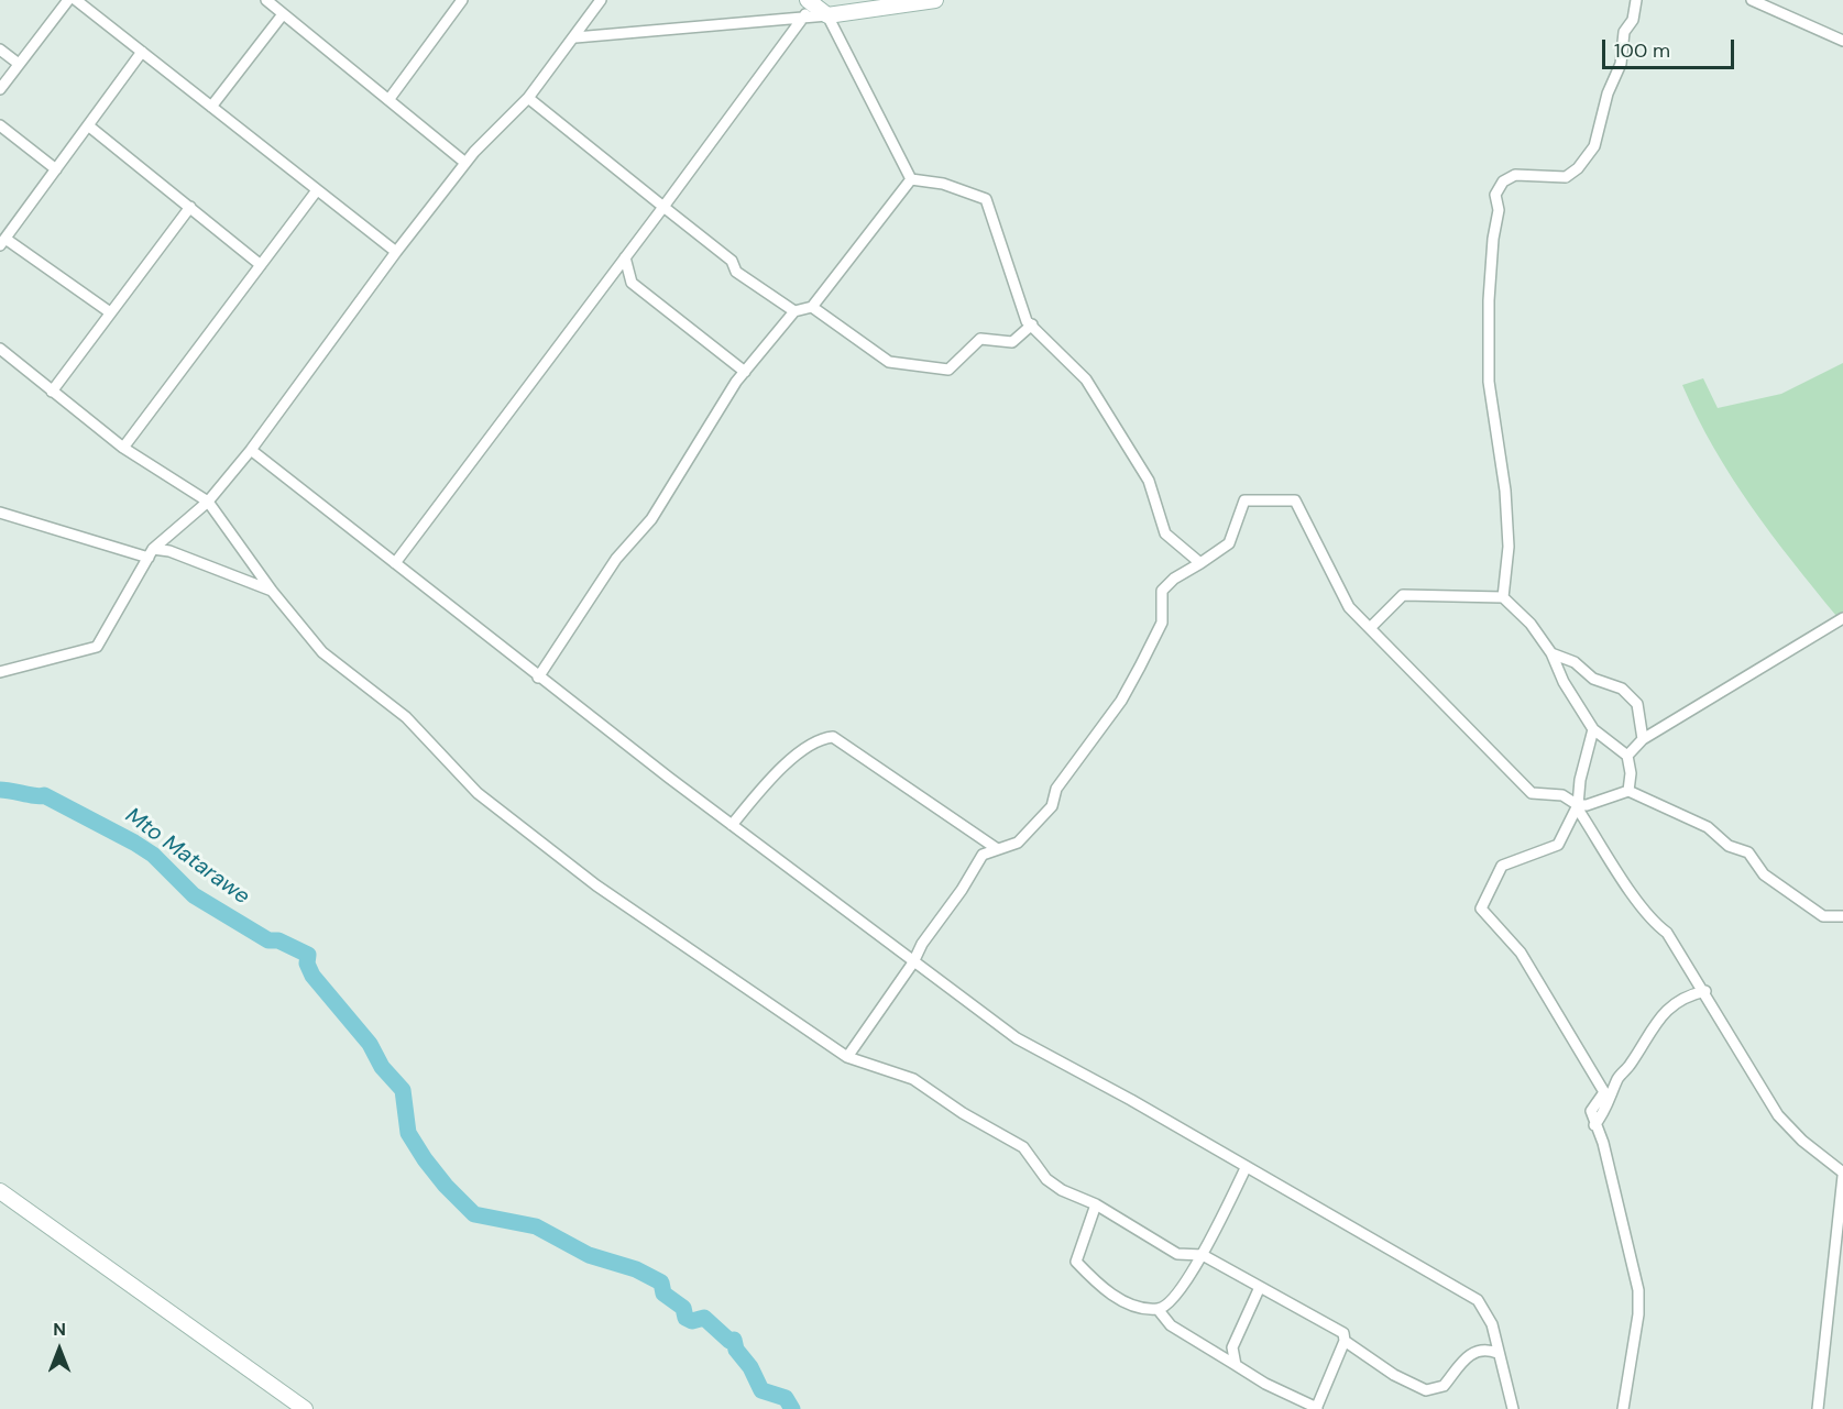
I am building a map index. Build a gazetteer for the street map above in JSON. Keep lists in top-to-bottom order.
{
  "water": ["Mto Matarawe"],
  "scale_bar": "100 m",
  "north": "top"
}
